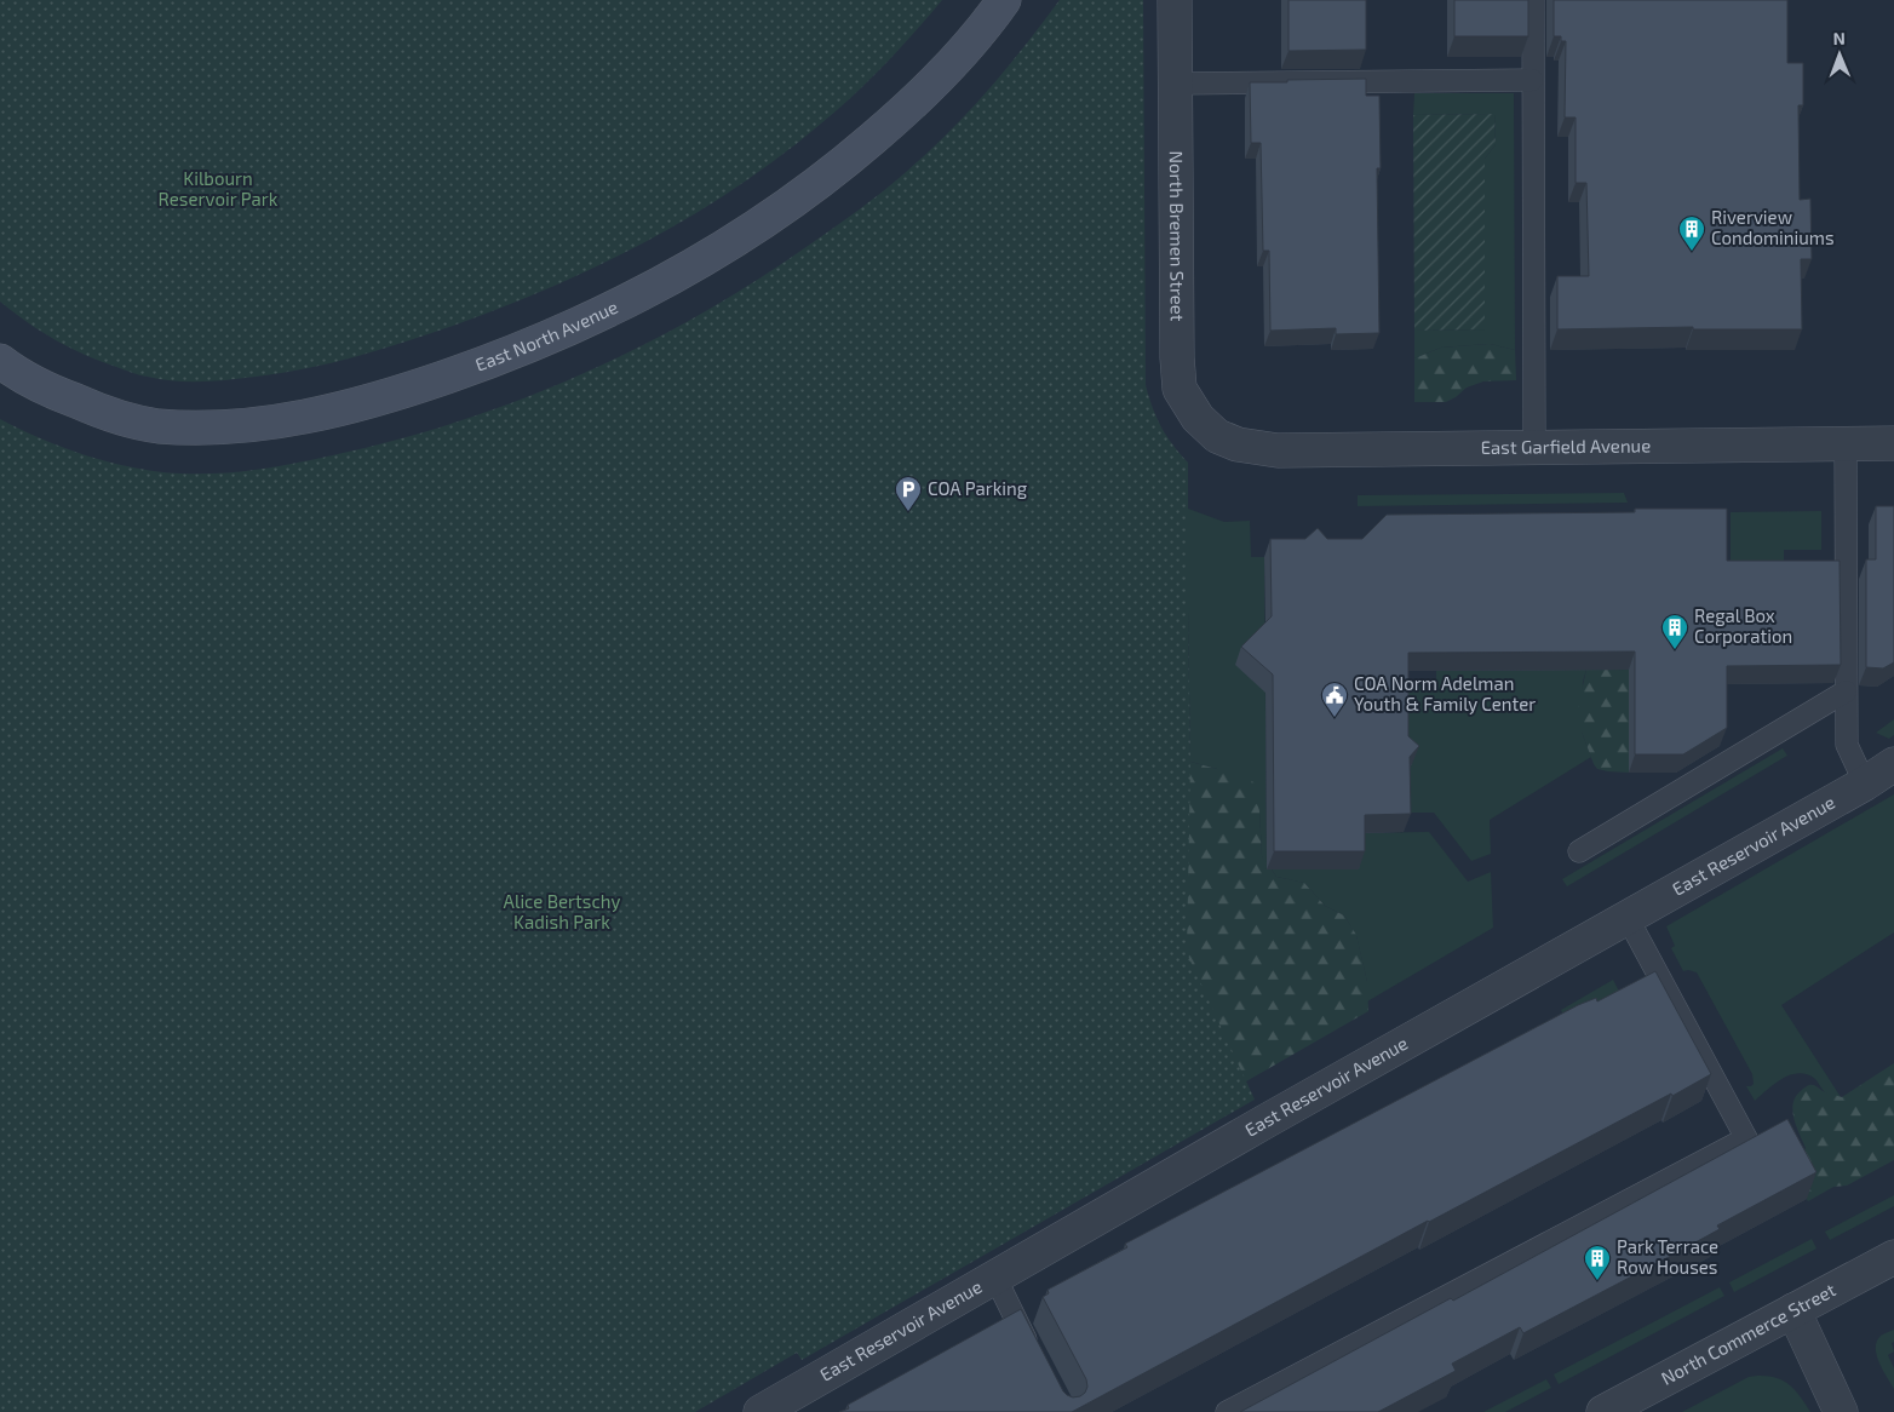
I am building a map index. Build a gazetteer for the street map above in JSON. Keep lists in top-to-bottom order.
{
  "streets": {
    "main road": ["East North Avenue"],
    "street": [
      "North Bremen Street",
      "East Garfield Avenue",
      "East Reservoir Avenue",
      "North Commerce Street"
    ]
  },
  "crossings": [
    ["North Bremen Street", "East Garfield Avenue"]
  ],
  "parks": ["Kilbourn Reservoir Park", "Alice Bertschy Kadish Park"],
  "places": {
    "building": ["Riverview Condominiums", "Regal Box Corporation", "Park Terrace Row Houses"],
    "parking": ["COA Parking"],
    "public building": ["COA Norm Adelman Youth & Family Center"]
  },
  "north": "top"
}
